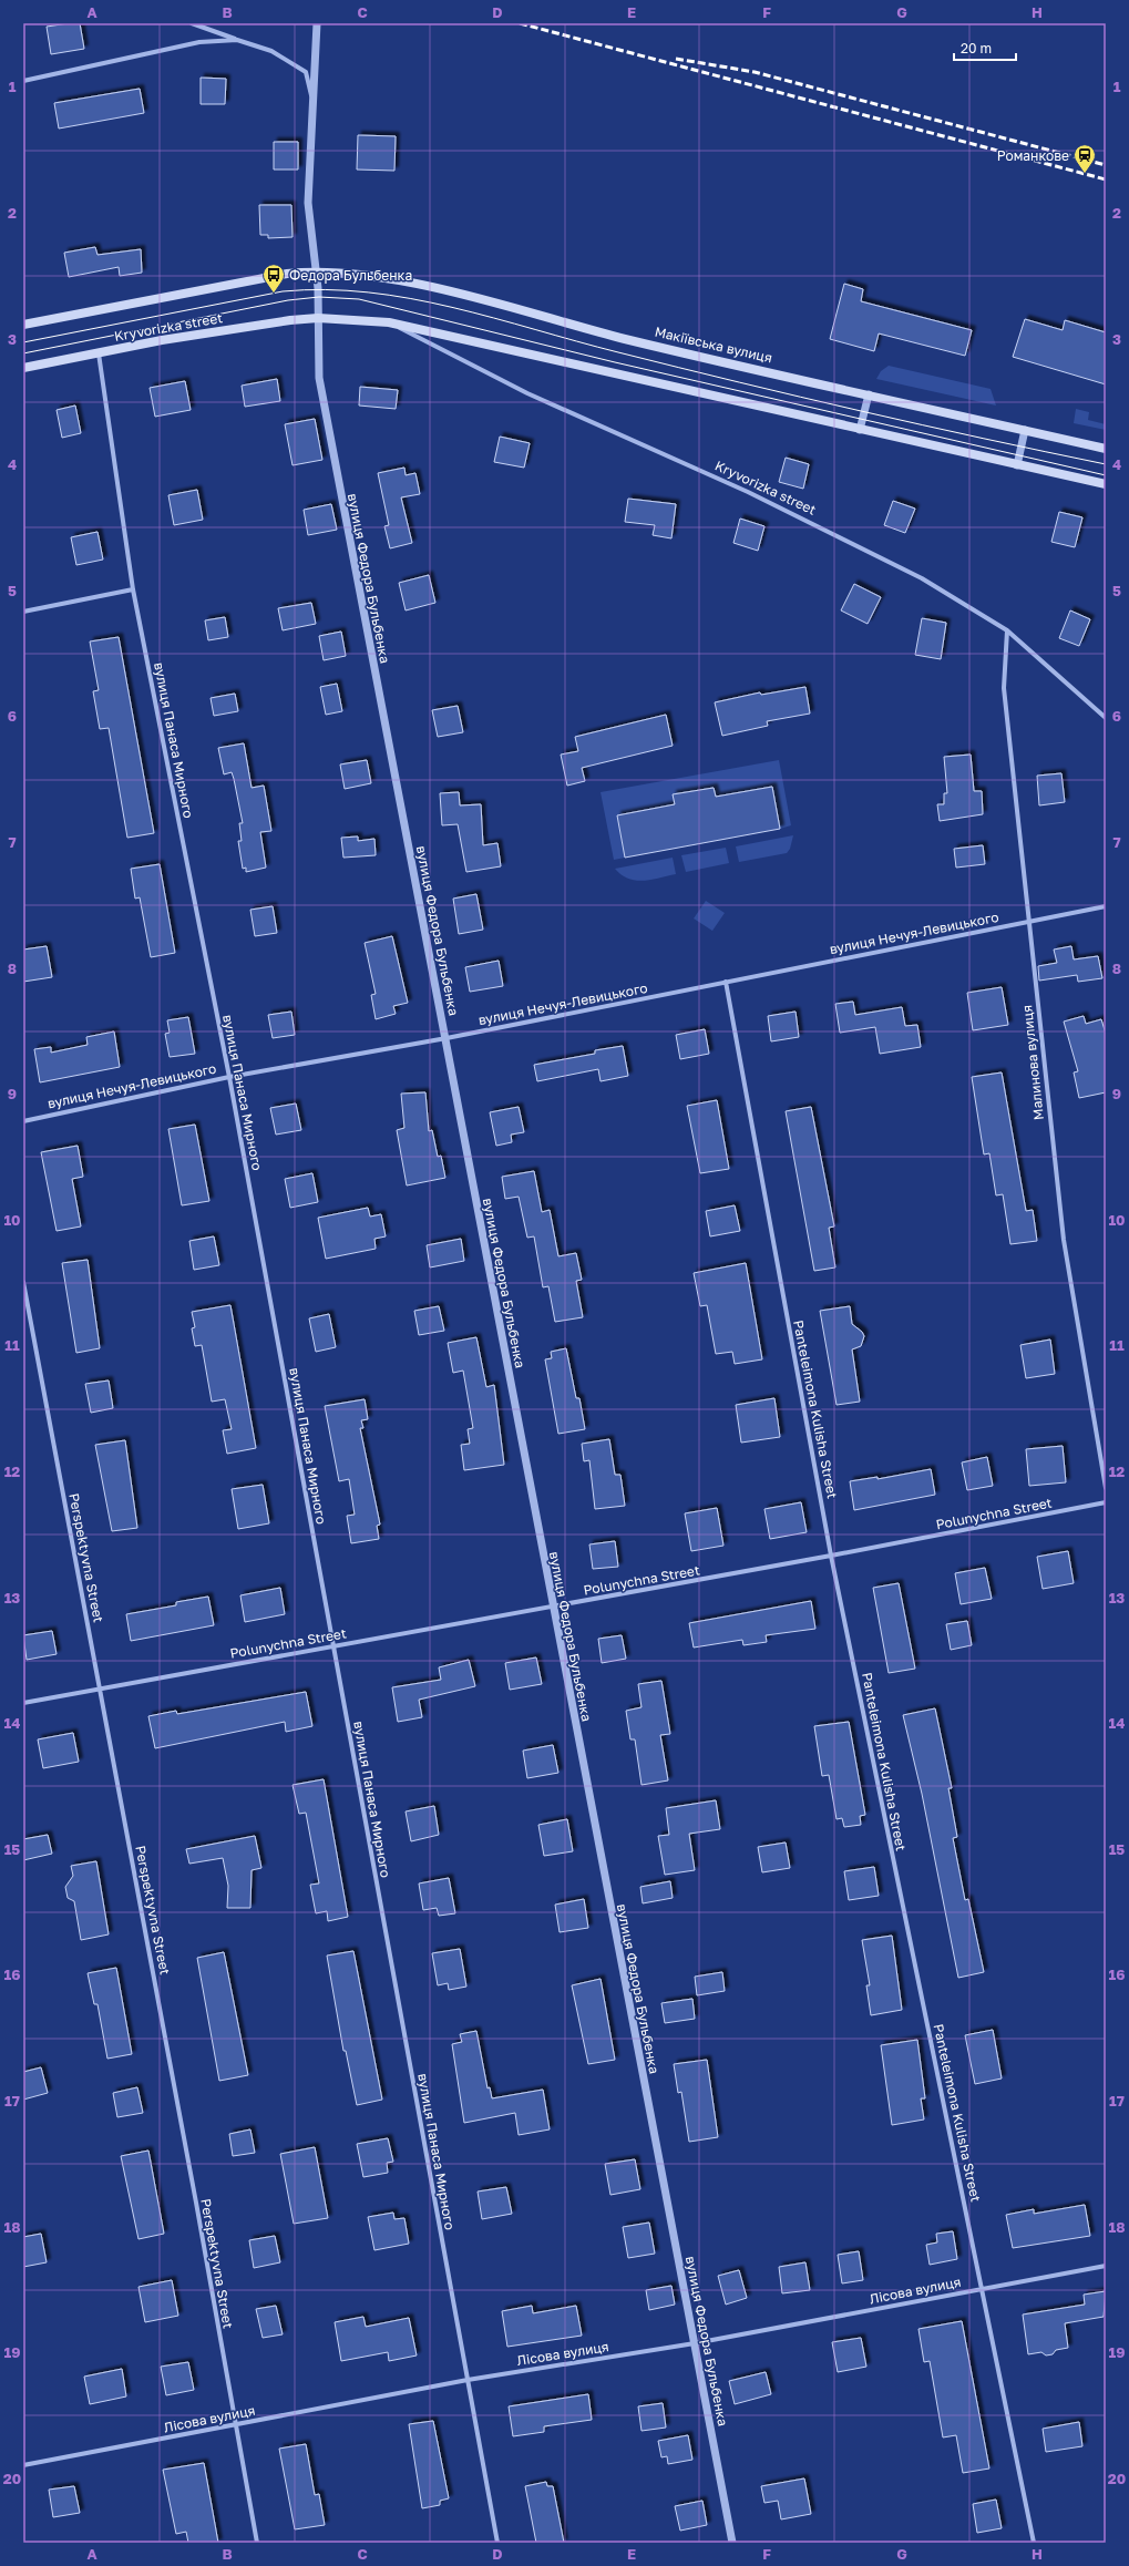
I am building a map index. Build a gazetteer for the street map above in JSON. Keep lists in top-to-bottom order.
{
  "streets": {
    "main road": ["Kryvorizka street", "Макіївська вулиця"],
    "street": [
      "вулиця Федора Бульбенка",
      "вулиця Панаса Мирного",
      "вулиця Нечуя-Левицького",
      "Малинова вулиця",
      "Panteleimona Kulisha Street",
      "Polunychna Street",
      "Perspektyvna Street",
      "Лісова вулиця"
    ]
  },
  "crossings": [
    ["Kryvorizka street", "вулиця Федора Бульбенка"],
    ["Kryvorizka street", "вулиця Панаса Мирного"],
    ["Kryvorizka street", "Малинова вулиця"],
    ["Макіївська вулиця", "вулиця Федора Бульбенка"],
    ["вулиця Федора Бульбенка", "вулиця Нечуя-Левицького"],
    ["вулиця Федора Бульбенка", "Polunychna Street"],
    ["вулиця Федора Бульбенка", "Лісова вулиця"],
    ["вулиця Панаса Мирного", "вулиця Нечуя-Левицького"],
    ["вулиця Панаса Мирного", "Polunychna Street"],
    ["вулиця Панаса Мирного", "Лісова вулиця"],
    ["вулиця Нечуя-Левицького", "Малинова вулиця"],
    ["вулиця Нечуя-Левицького", "Panteleimona Kulisha Street"],
    ["Panteleimona Kulisha Street", "Polunychna Street"],
    ["Panteleimona Kulisha Street", "Лісова вулиця"],
    ["Polunychna Street", "Perspektyvna Street"],
    ["Perspektyvna Street", "Лісова вулиця"]
  ],
  "places": {
    "station": ["Романкове"],
    "bus stop": ["Федора Бульбенка"]
  },
  "scale_bar": "20 m",
  "grid": {
    "columns": [
      "A",
      "B",
      "C",
      "D",
      "E",
      "F",
      "G",
      "H"
    ],
    "rows": [
      "1",
      "2",
      "3",
      "4",
      "5",
      "6",
      "7",
      "8",
      "9",
      "10",
      "11",
      "12",
      "13",
      "14",
      "15",
      "16",
      "17",
      "18",
      "19",
      "20"
    ]
  }
}
